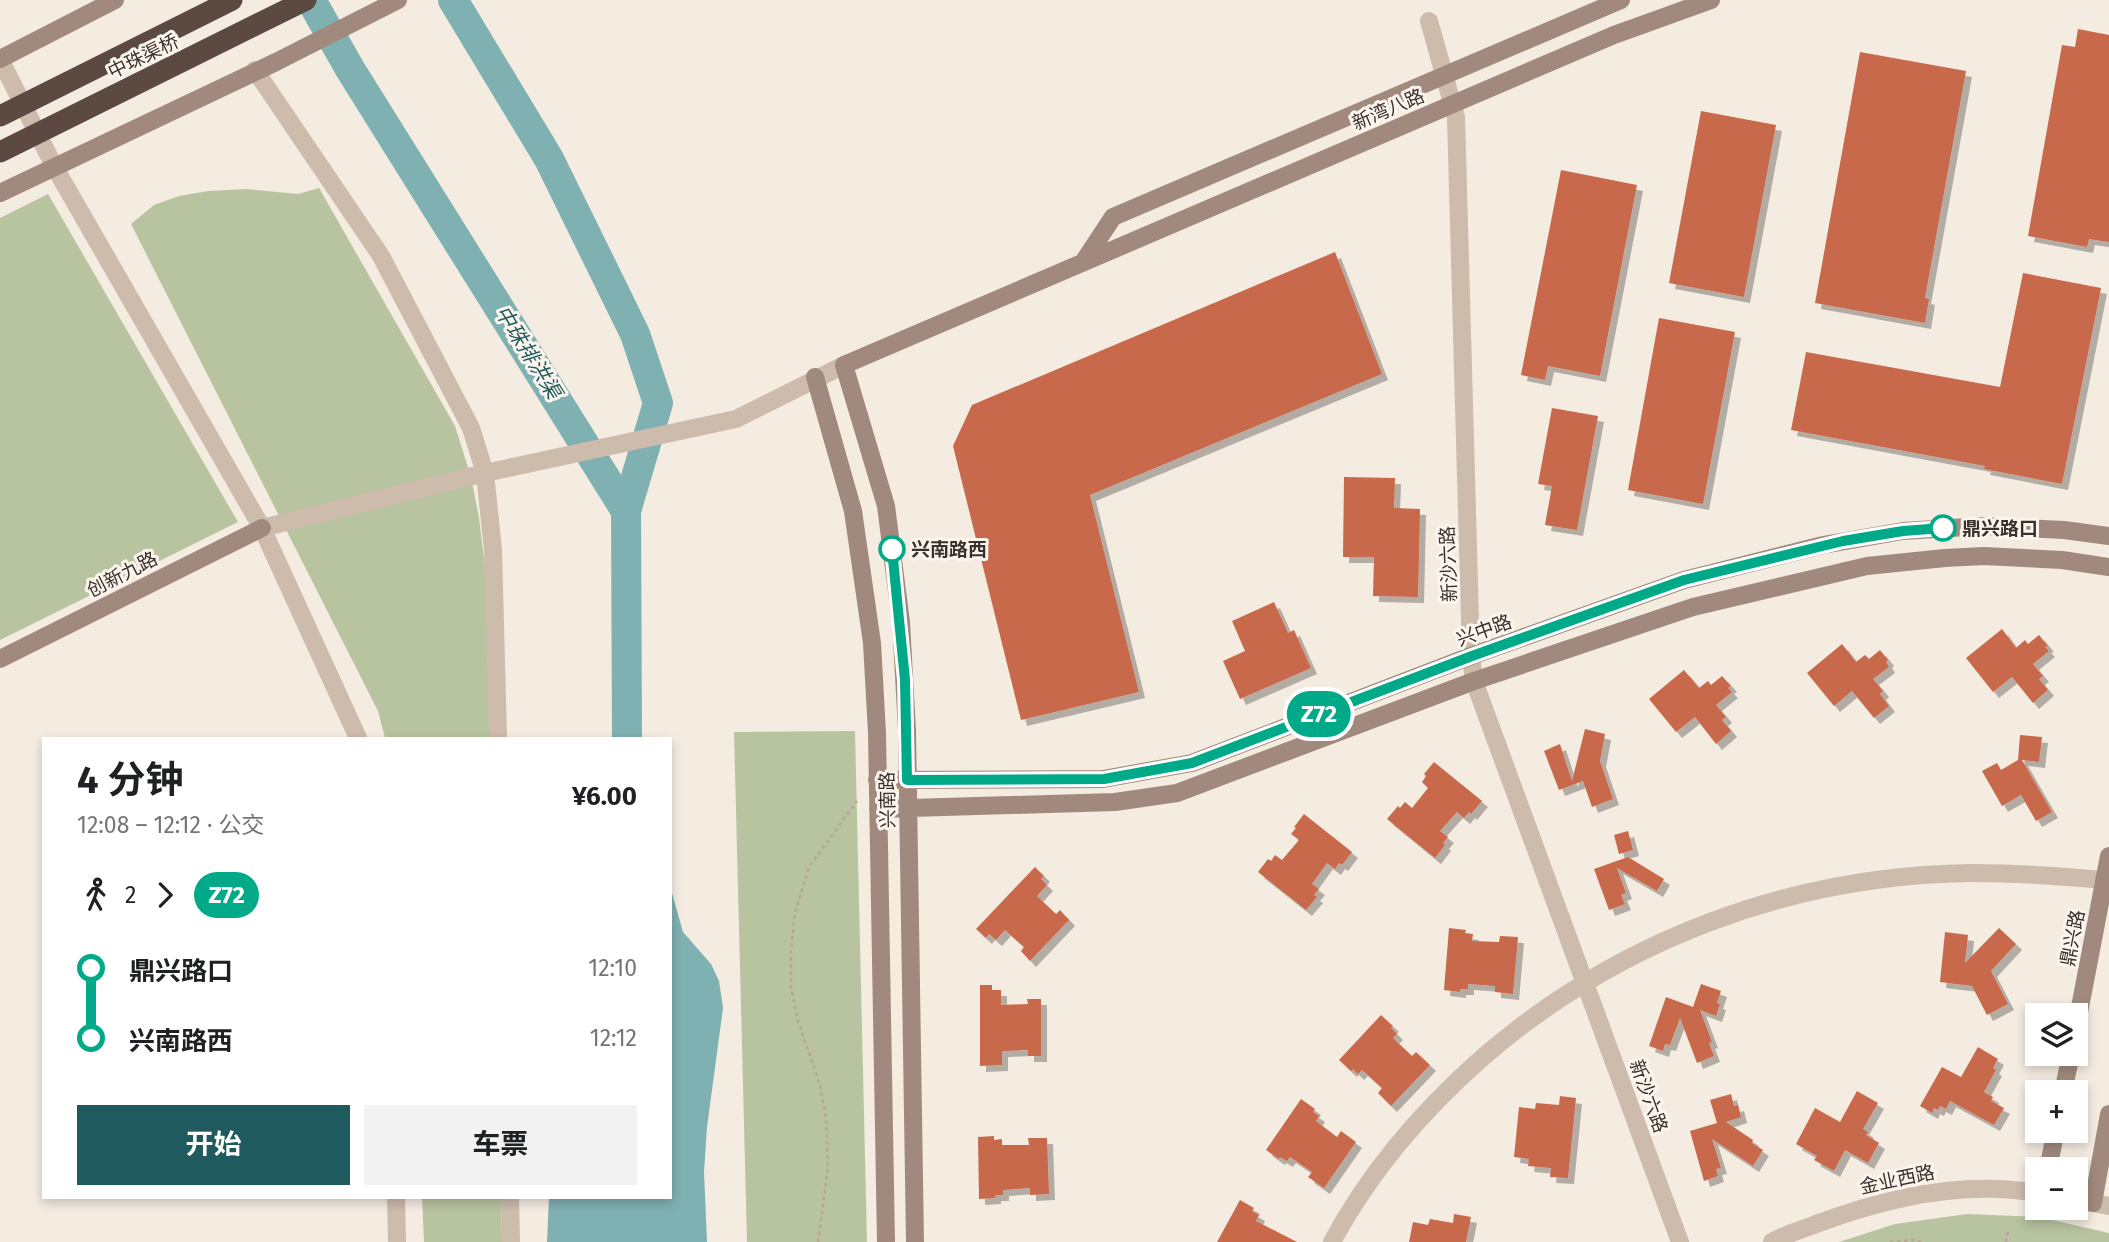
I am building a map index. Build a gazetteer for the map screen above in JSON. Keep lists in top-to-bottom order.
{
  "streets": {
    "highway": ["中珠渠桥"],
    "street": [
      "新湾八路",
      "新沙六路",
      "创新九路",
      "兴中路",
      "兴南路",
      "鼎兴路",
      "金业西路"
    ]
  },
  "crossings": [
    ["新湾八路", "新沙六路"],
    ["新湾八路", "兴南路"],
    ["新沙六路", "兴中路"],
    ["兴中路", "兴南路"]
  ],
  "water": ["中珠排洪渠"],
  "places": ["鼎兴路口", "兴南路西"],
  "lines": ["bus line Z72"],
  "page": {
    "on_map": "Z72",
    "heading": ["4 分钟", "12:08 – 12:12 · 公交", "¥6.00"],
    "legs": ["2", "Z72"],
    "list": [
      {
        "name": "鼎兴路口",
        "value": "12:10"
      },
      {
        "name": "兴南路西",
        "value": "12:12"
      }
    ],
    "map_buttons": ["+", "−"],
    "buttons": ["开始", "车票"]
  }
}
